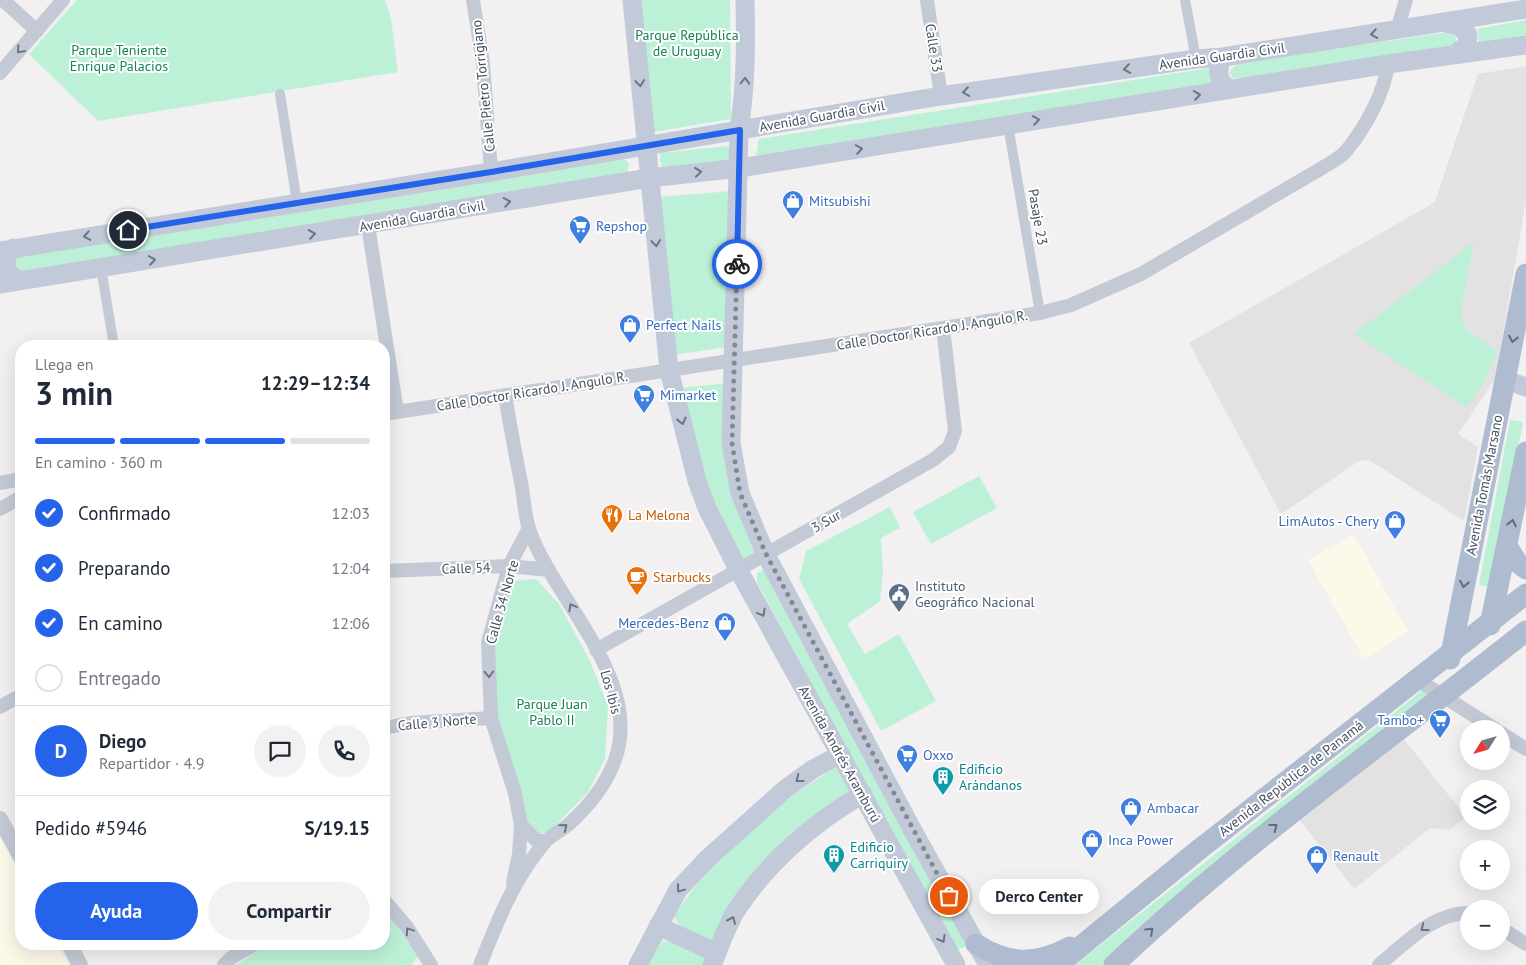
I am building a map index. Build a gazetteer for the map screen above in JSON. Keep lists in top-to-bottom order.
{
  "streets": {
    "main road": [
      "Avenida Guardia Civil",
      "Avenida Tomás Marsano",
      "Avenida Andrés Aramburú",
      "Avenida República de Panamá"
    ],
    "street": [
      "Calle 33",
      "Calle Pietro Torrigiano",
      "Pasaje 23",
      "Calle Doctor Ricardo J. Angulo R.",
      "3 Sur",
      "Calle 54",
      "Calle 34 Norte",
      "Los Ibis",
      "Calle 3 Norte"
    ]
  },
  "crossings": [
    ["Calle 33", "Avenida Guardia Civil"],
    ["Avenida Guardia Civil", "Calle Pietro Torrigiano"],
    ["Avenida Guardia Civil", "Pasaje 23"],
    ["Avenida Guardia Civil", "Calle Doctor Ricardo J. Angulo R."],
    ["Avenida Guardia Civil", "Avenida Andrés Aramburú"],
    ["Pasaje 23", "Calle Doctor Ricardo J. Angulo R."],
    ["Calle Doctor Ricardo J. Angulo R.", "3 Sur"],
    ["Calle Doctor Ricardo J. Angulo R.", "Los Ibis"],
    ["Calle Doctor Ricardo J. Angulo R.", "Avenida Andrés Aramburú"],
    ["Avenida Tomás Marsano", "Avenida República de Panamá"],
    ["3 Sur", "Los Ibis"],
    ["3 Sur", "Avenida Andrés Aramburú"],
    ["Calle 54", "Calle 34 Norte"],
    ["Calle 54", "Los Ibis"],
    ["Calle 34 Norte", "Los Ibis"],
    ["Calle 34 Norte", "Calle 3 Norte"]
  ],
  "one_way": ["Calle 34 Norte", "Los Ibis"],
  "parks": ["Parque República de Uruguay", "Parque Teniente Enrique Palacios", "Parque Juan Pablo II"],
  "places": {
    "shop": [
      "Mitsubishi",
      "Perfect Nails",
      "LimAutos - Chery",
      "Mercedes-Benz",
      "Ambacar",
      "Inca Power",
      "Renault"
    ],
    "supermarket": [
      "Repshop",
      "Mimarket",
      "Tambo+",
      "Oxxo"
    ],
    "restaurant": ["La Melona"],
    "cafe": ["Starbucks"],
    "public building": ["Instituto Geográfico Nacional"],
    "building": ["Edificio Arándanos", "Edificio Carriquiry"],
    "other": ["Derco Center"]
  },
  "north": "bottom left",
  "page": {
    "heading": ["3 min", "Llega en", "12:29–12:34"],
    "panel": [
      "Diego",
      "Repartidor · 4.9",
      "Pedido #5946",
      "S/19.15"
    ],
    "bar": "En camino · 360 m",
    "list": [
      ["Confirmado", "12:03"],
      ["Preparando", "12:04"],
      ["En camino", "12:06"],
      "Entregado"
    ],
    "map_buttons": ["+", "−"],
    "round": "D",
    "buttons": ["Ayuda", "Compartir"],
    "bubble": "Derco Center"
  }
}
